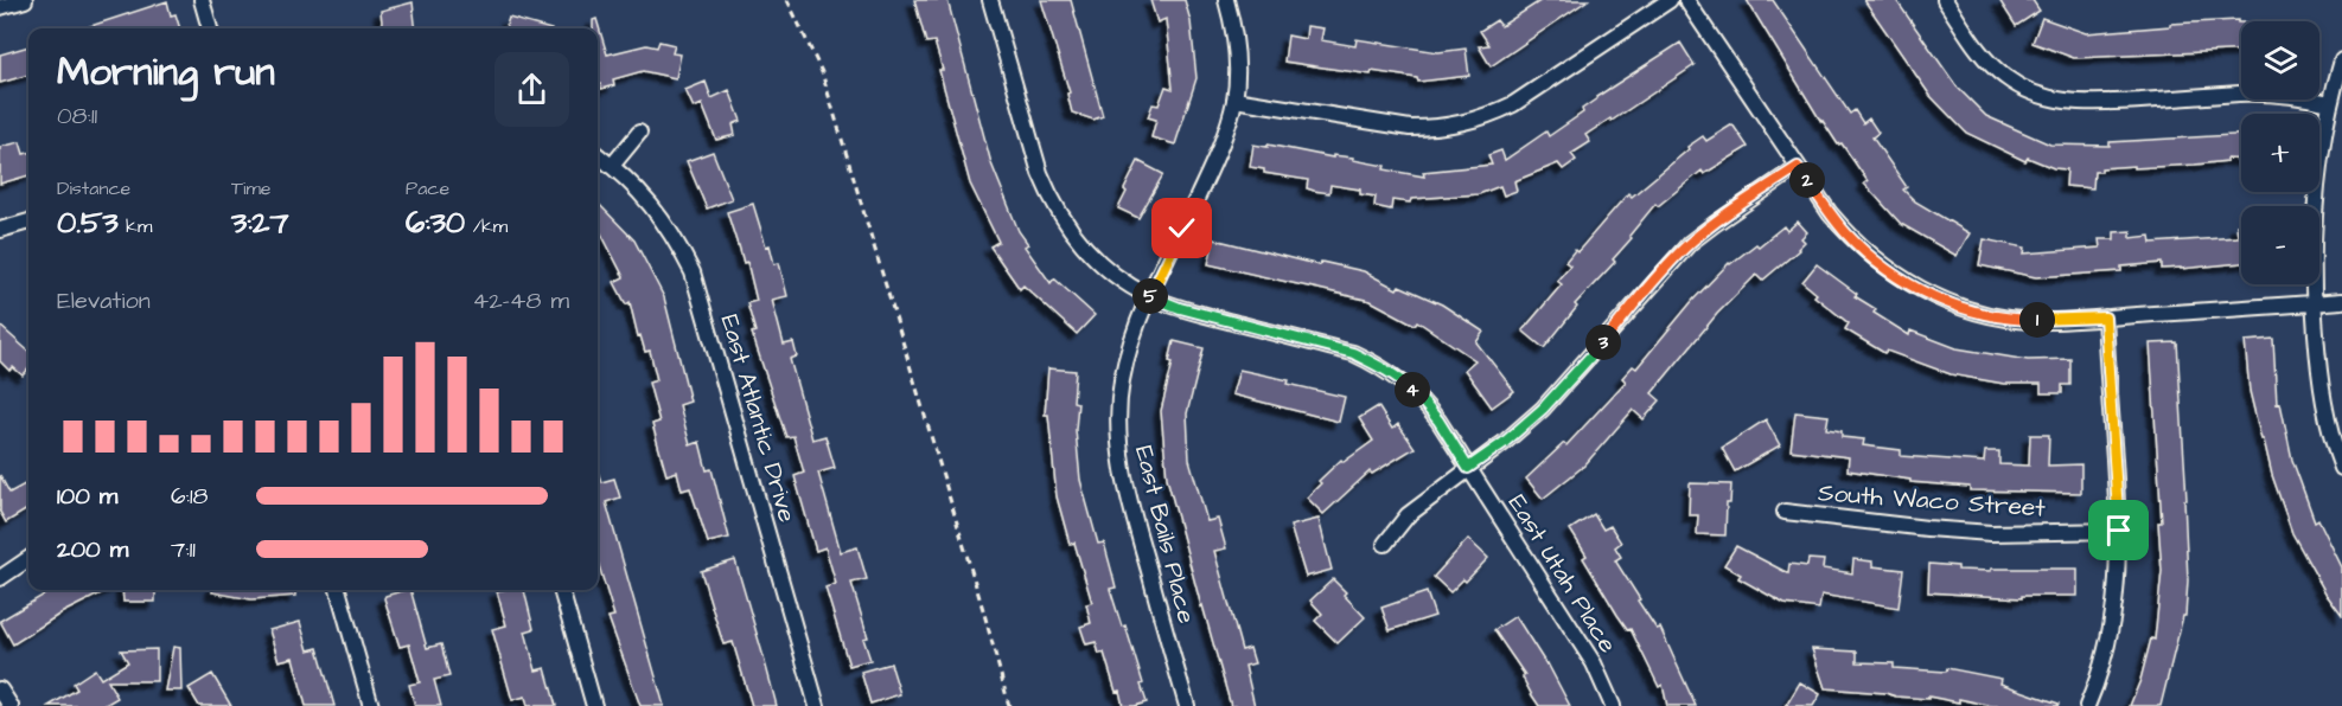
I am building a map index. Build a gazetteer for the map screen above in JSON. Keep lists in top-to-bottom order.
{
  "streets": {
    "street": [
      "East Atlantic Drive",
      "South Waco Street",
      "East Bails Place",
      "East Utah Place"
    ]
  },
  "crossings": [
    ["East Bails Place", "East Utah Place"]
  ],
  "page": {
    "map_buttons": ["+", "−"],
    "heading": ["Morning run", "08:11"],
    "stats": [
      ["Distance", "0.53 km"],
      ["Time", "3:27"],
      ["Pace", "6:30 /km"]
    ],
    "pins": [
      "2",
      "5",
      "1",
      "3",
      "4"
    ],
    "chart": ["Elevation", "42–48 m"],
    "list": [
      {
        "name": "100 m",
        "note": "6:18"
      },
      {
        "name": "200 m",
        "note": "7:11"
      }
    ]
  }
}
